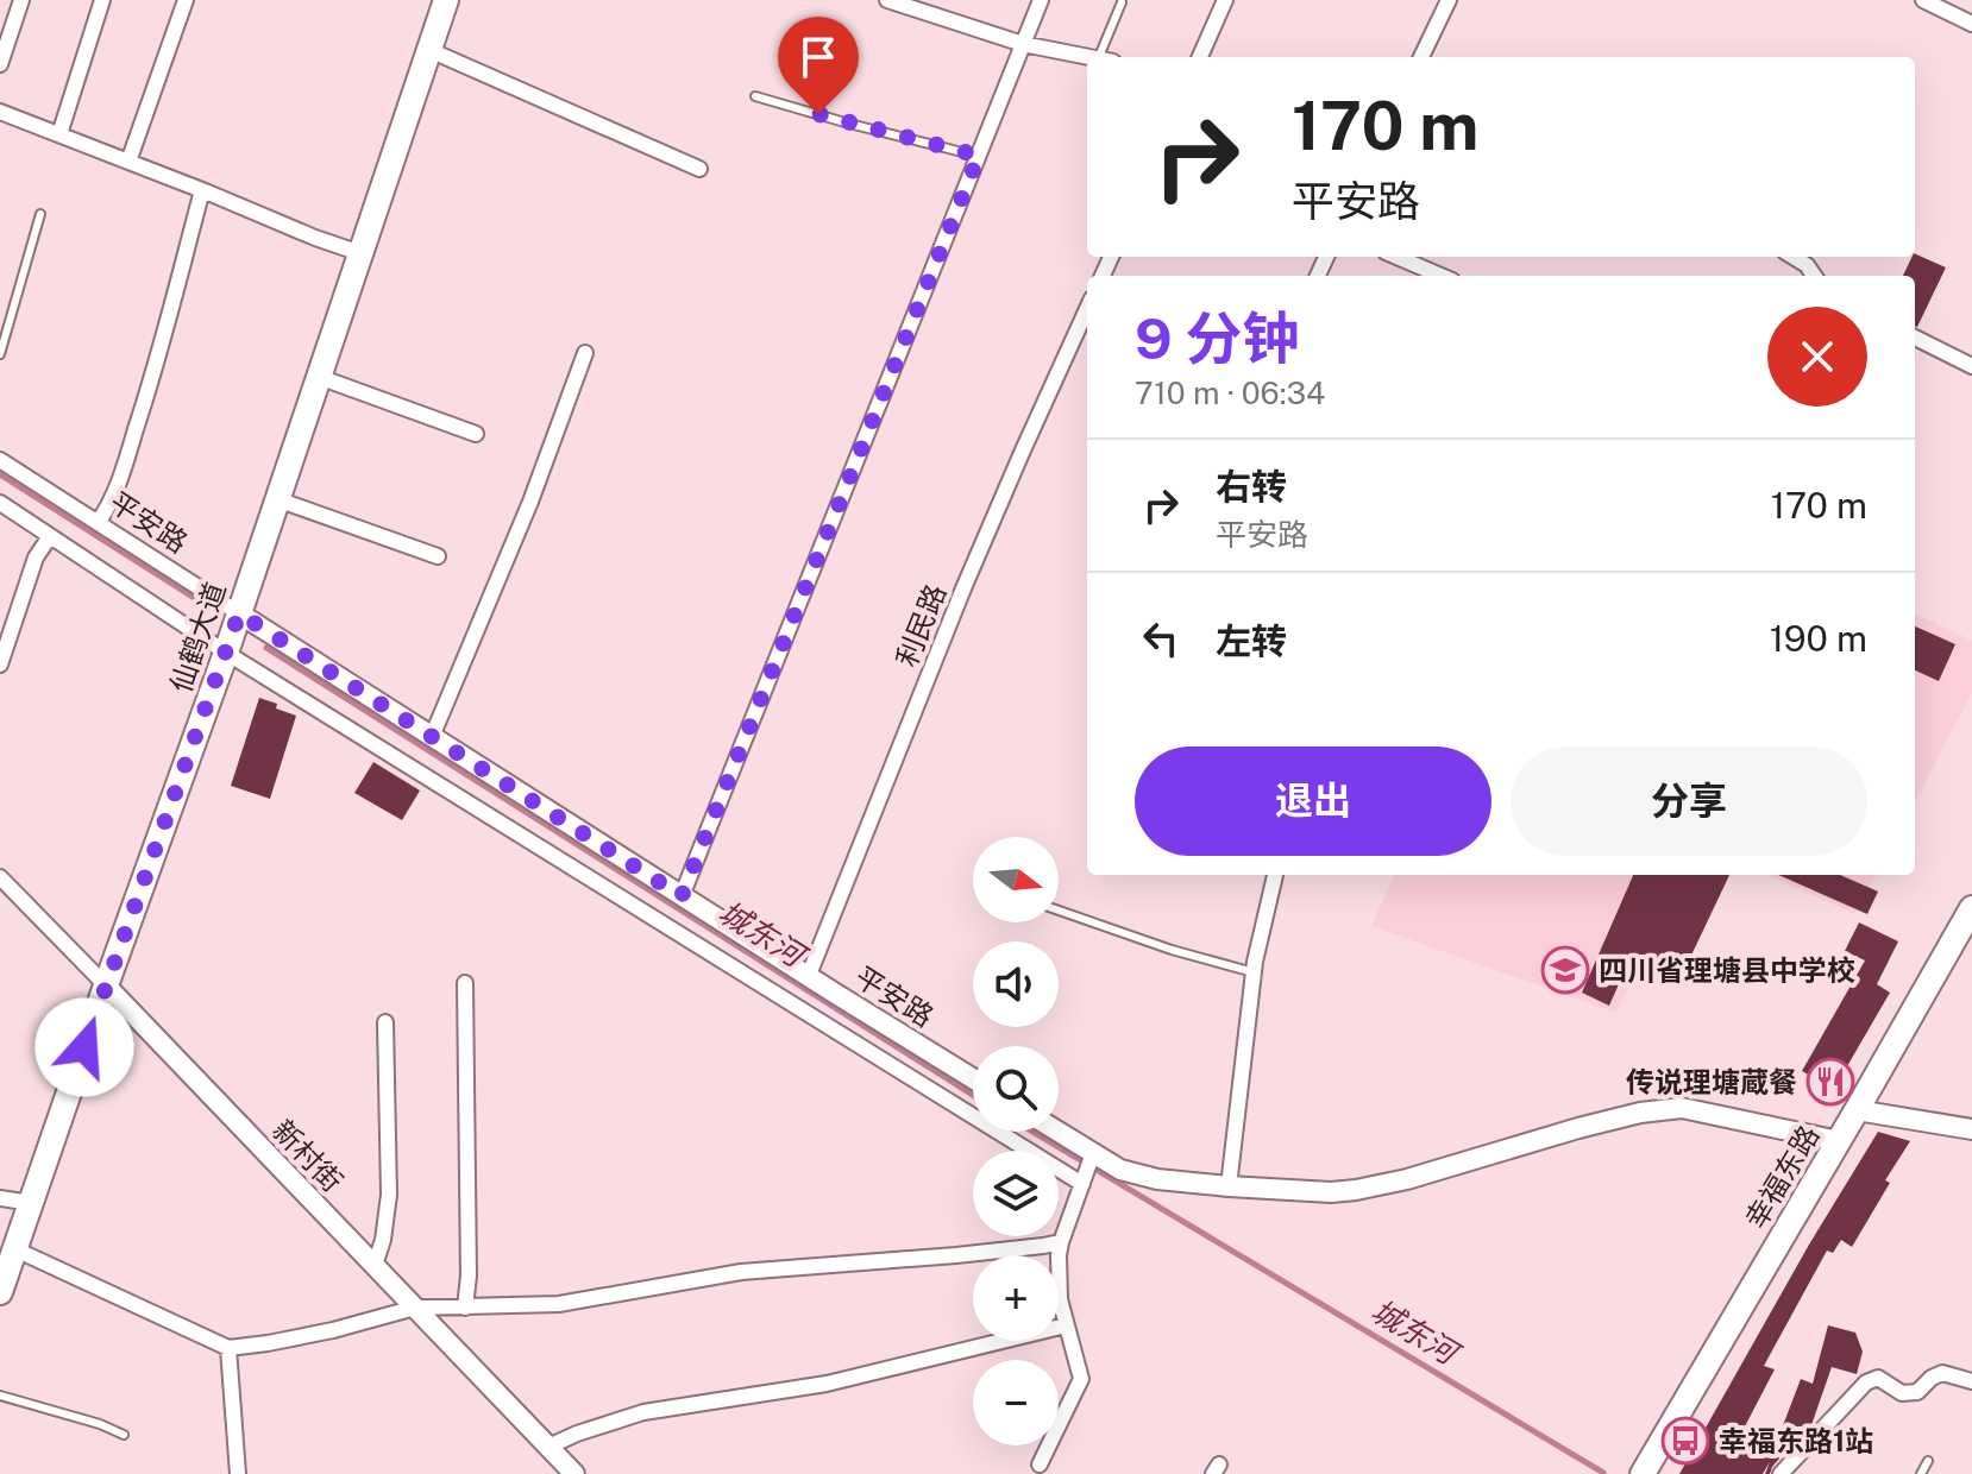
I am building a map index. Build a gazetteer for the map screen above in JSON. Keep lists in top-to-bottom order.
{
  "streets": {
    "main road": ["仙鹤大道", "幸福东路"],
    "street": ["平安路", "利民路", "新村街"]
  },
  "crossings": [
    ["平安路", "利民路"],
    ["平安路", "仙鹤大道"],
    ["仙鹤大道", "新村街"]
  ],
  "water": ["城东河"],
  "places": {
    "school or university": ["四川省理塘县中学校"],
    "restaurant": ["传说理塘蔵餐"],
    "bus stop": ["幸福东路1站"]
  },
  "north": "right",
  "page": {
    "turn": ["170 m", "平安路"],
    "heading": ["9 分钟", "710 m · 06:34"],
    "list": [
      {
        "name": "右转",
        "note": "平安路",
        "value": "170 m"
      },
      {
        "name": "左转",
        "value": "190 m"
      }
    ],
    "buttons": ["退出", "分享"],
    "map_buttons": ["+", "−"]
  }
}
